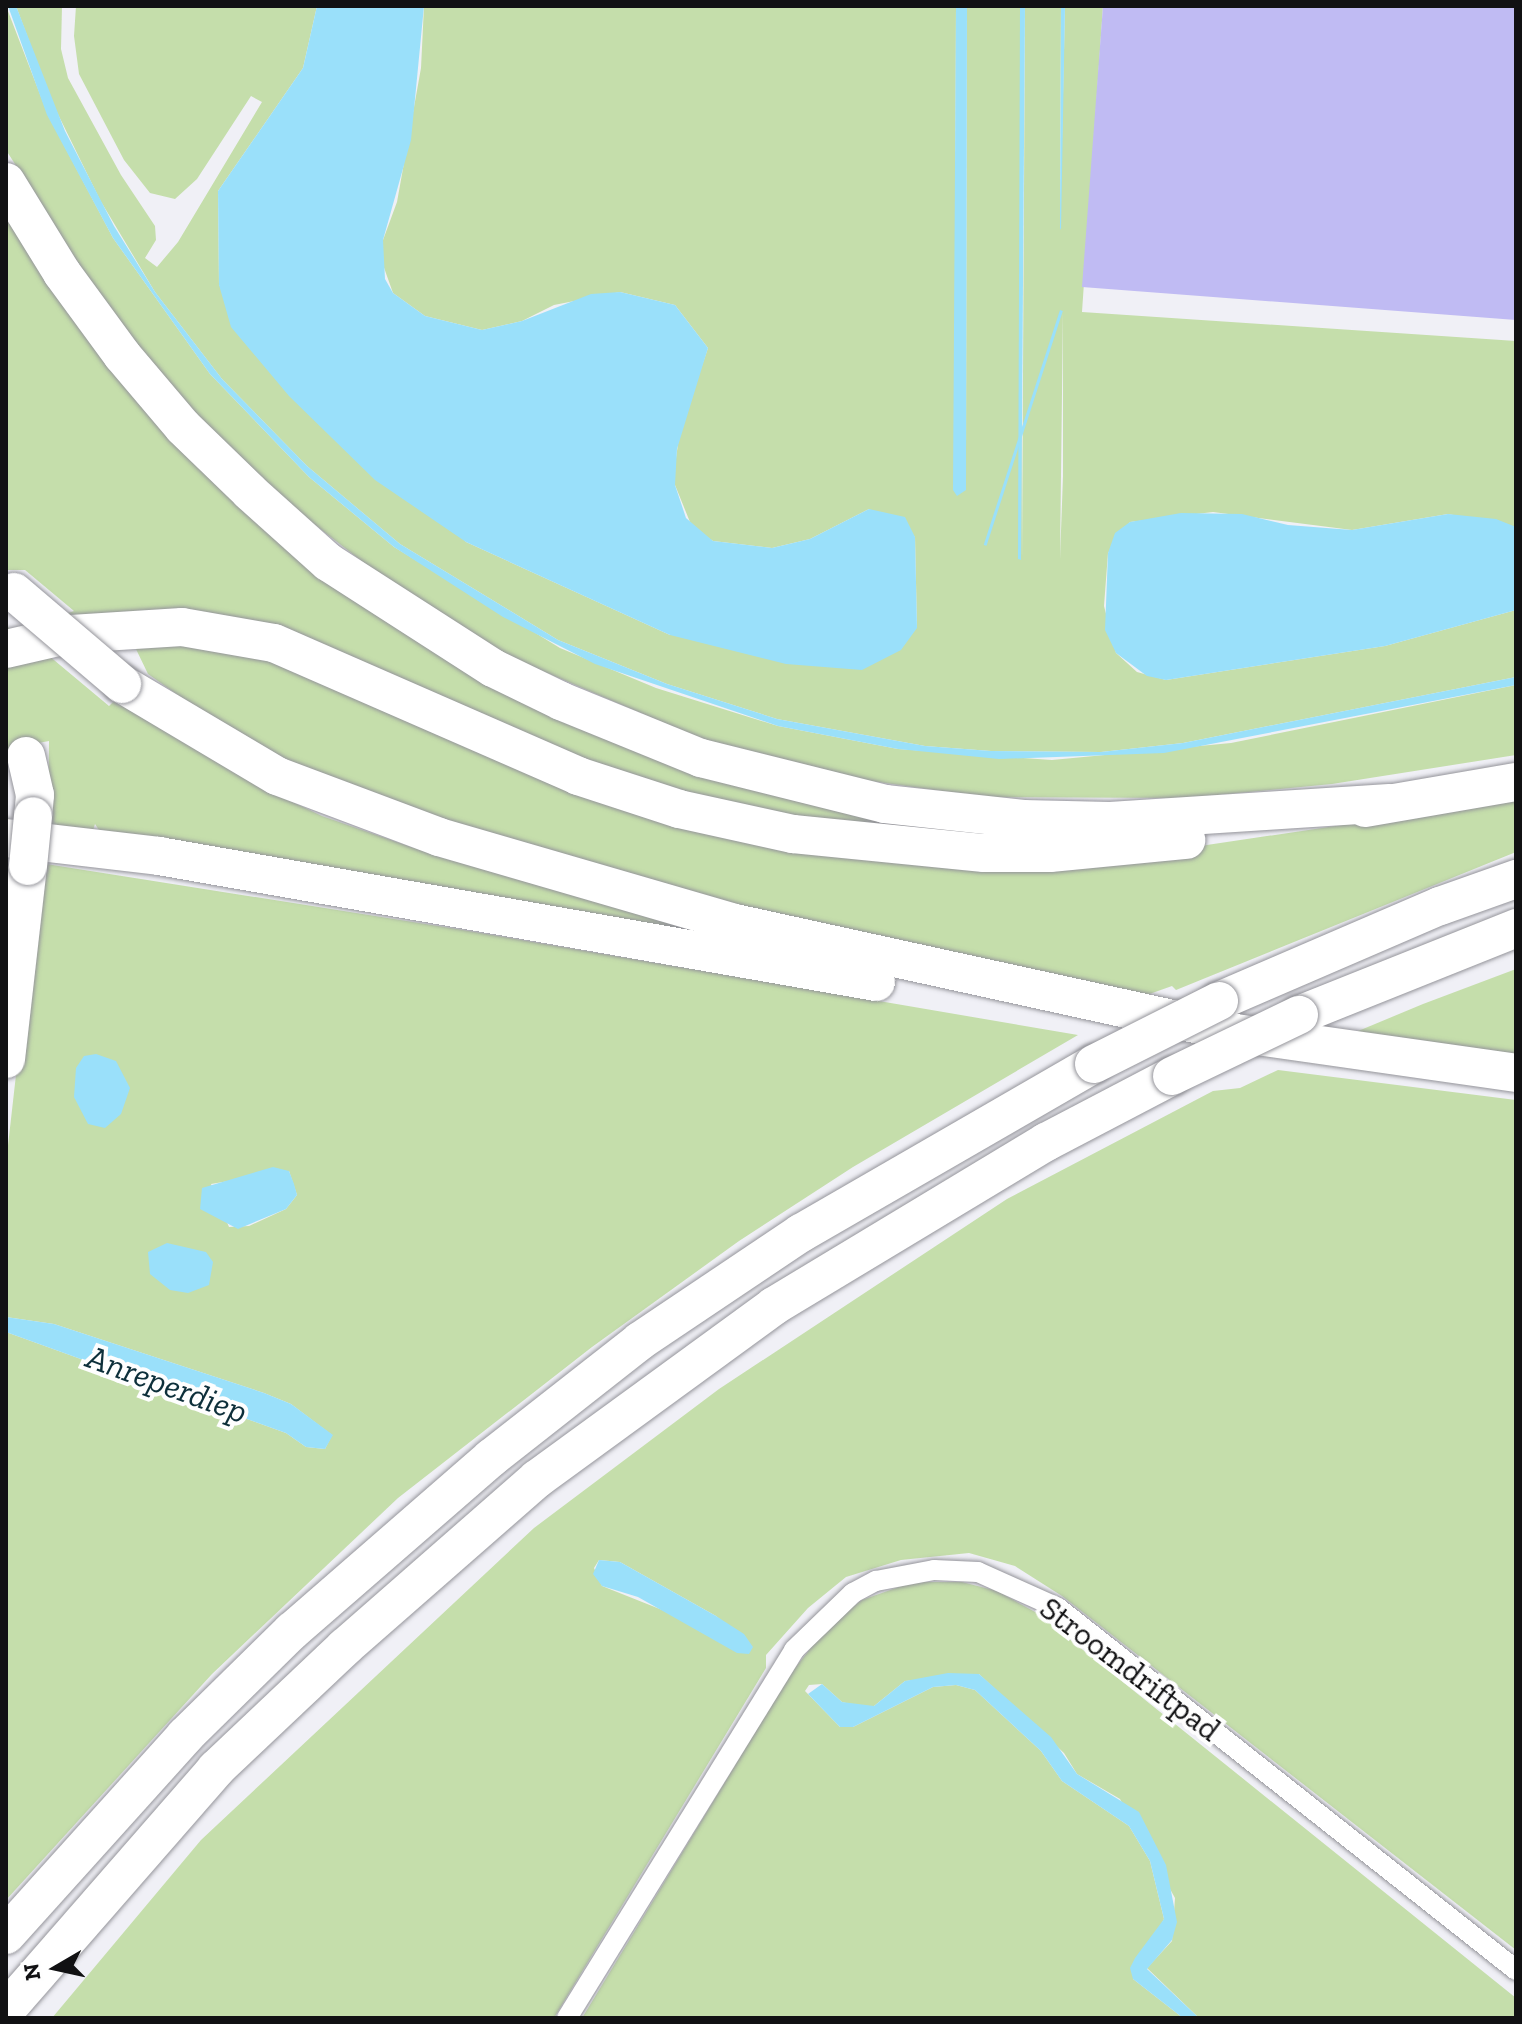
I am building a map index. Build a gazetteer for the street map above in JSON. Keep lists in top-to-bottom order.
{
  "streets": {
    "street": ["Stroomdriftpad"]
  },
  "water": ["Anreperdiep"],
  "north": "left"
}
